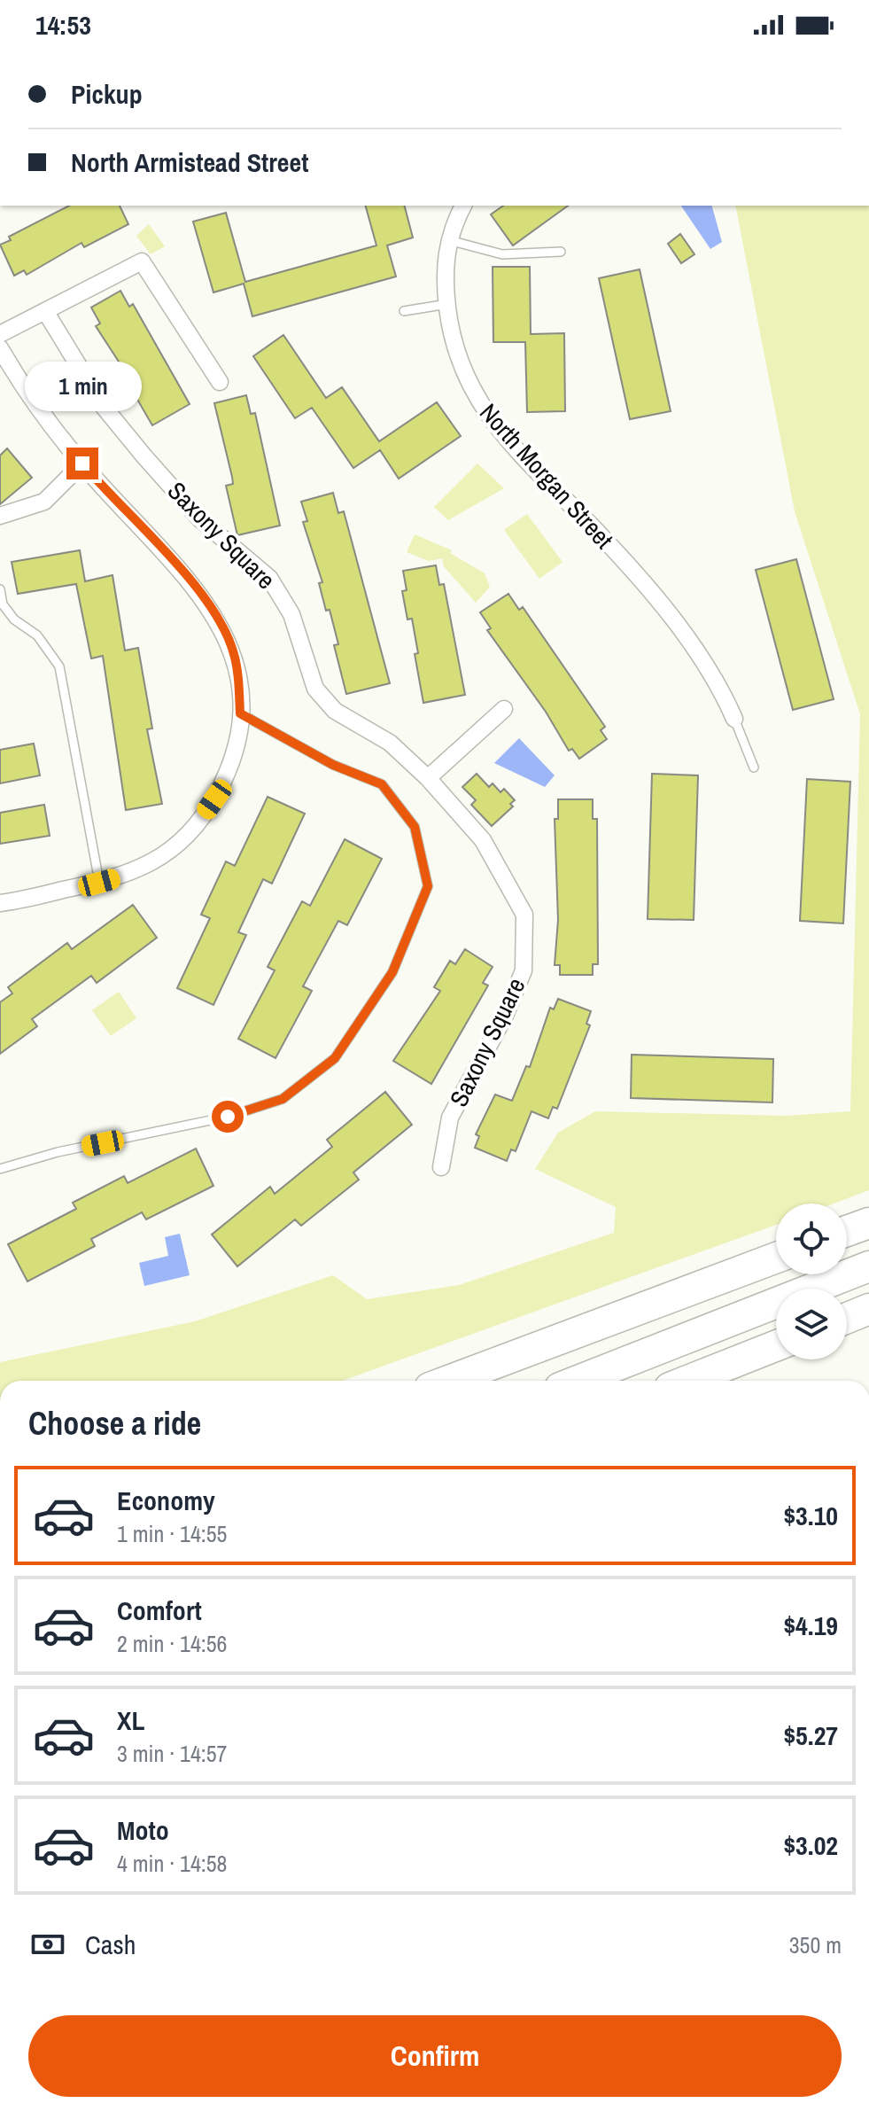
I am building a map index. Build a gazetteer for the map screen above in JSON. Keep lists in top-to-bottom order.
{
  "streets": {
    "street": ["North Morgan Street", "Saxony Square"]
  },
  "page": {
    "status": "14:53",
    "banner": ["Pickup", "North Armistead Street"],
    "bubble": "1 min",
    "heading": "Choose a ride",
    "list": [
      {
        "name": "Economy",
        "note": "1 min · 14:55",
        "value": "$3.10"
      },
      {
        "name": "Comfort",
        "note": "2 min · 14:56",
        "value": "$4.19"
      },
      {
        "name": "XL",
        "note": "3 min · 14:57",
        "value": "$5.27"
      },
      {
        "name": "Moto",
        "note": "4 min · 14:58",
        "value": "$3.02"
      }
    ],
    "pay": ["Cash", "350 m"],
    "buttons": "Confirm"
  }
}
